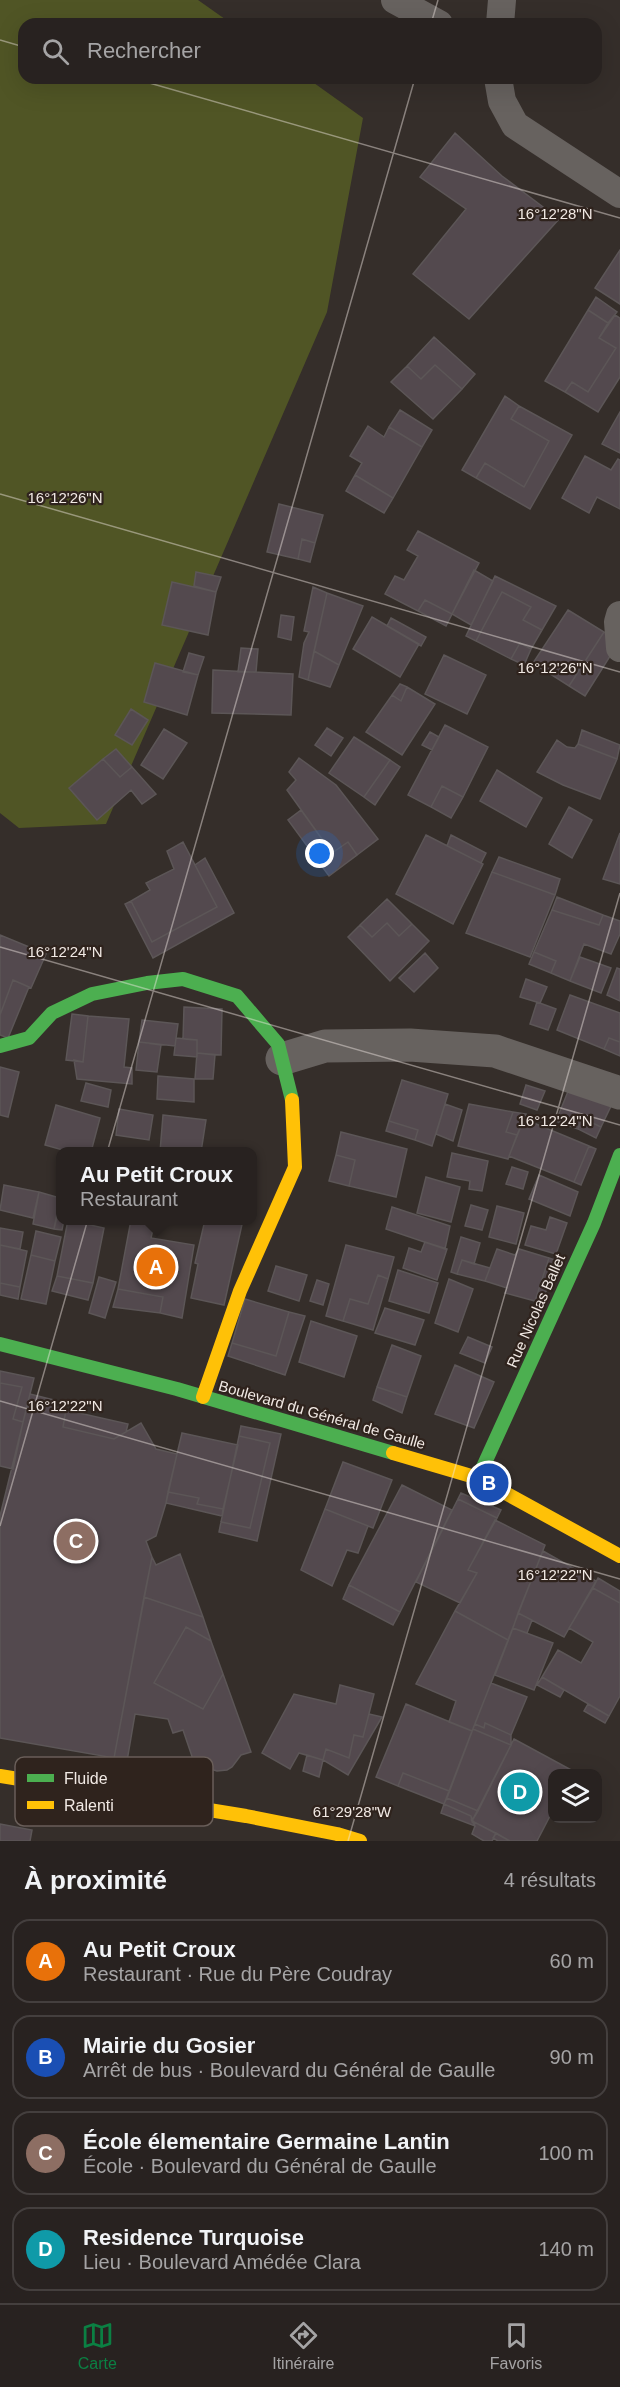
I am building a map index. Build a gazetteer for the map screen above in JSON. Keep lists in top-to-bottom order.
{
  "streets": {
    "street": ["Rue Nicolas Ballet", "Boulevard du Général de Gaulle"]
  },
  "crossings": [
    ["Rue Nicolas Ballet", "Boulevard du Général de Gaulle"]
  ],
  "legend": ["Fluide", "Ralenti"],
  "page": {
    "search": "Rechercher",
    "popup": ["Au Petit Croux", "Restaurant"],
    "pins": [
      "A",
      "B",
      "C",
      "D"
    ],
    "heading": ["À proximité", "4 résultats"],
    "list": [
      {
        "mark": "A",
        "name": "Au Petit Croux",
        "note": "Restaurant · Rue du Père Coudray",
        "value": "60 m"
      },
      {
        "mark": "B",
        "name": "Mairie du Gosier",
        "note": "Arrêt de bus · Boulevard du Général de Gaulle",
        "value": "90 m"
      },
      {
        "mark": "C",
        "name": "École élementaire Germaine Lantin",
        "note": "École · Boulevard du Général de Gaulle",
        "value": "100 m"
      },
      {
        "mark": "D",
        "name": "Residence Turquoise",
        "note": "Lieu · Boulevard Amédée Clara",
        "value": "140 m"
      }
    ],
    "nav": ["Carte", "Itinéraire", "Favoris"]
  },
  "coordinates": [
    "16°12'28\"N",
    "16°12'26\"N",
    "16°12'24\"N",
    "16°12'22\"N",
    "61°29'28\"W"
  ]
}
